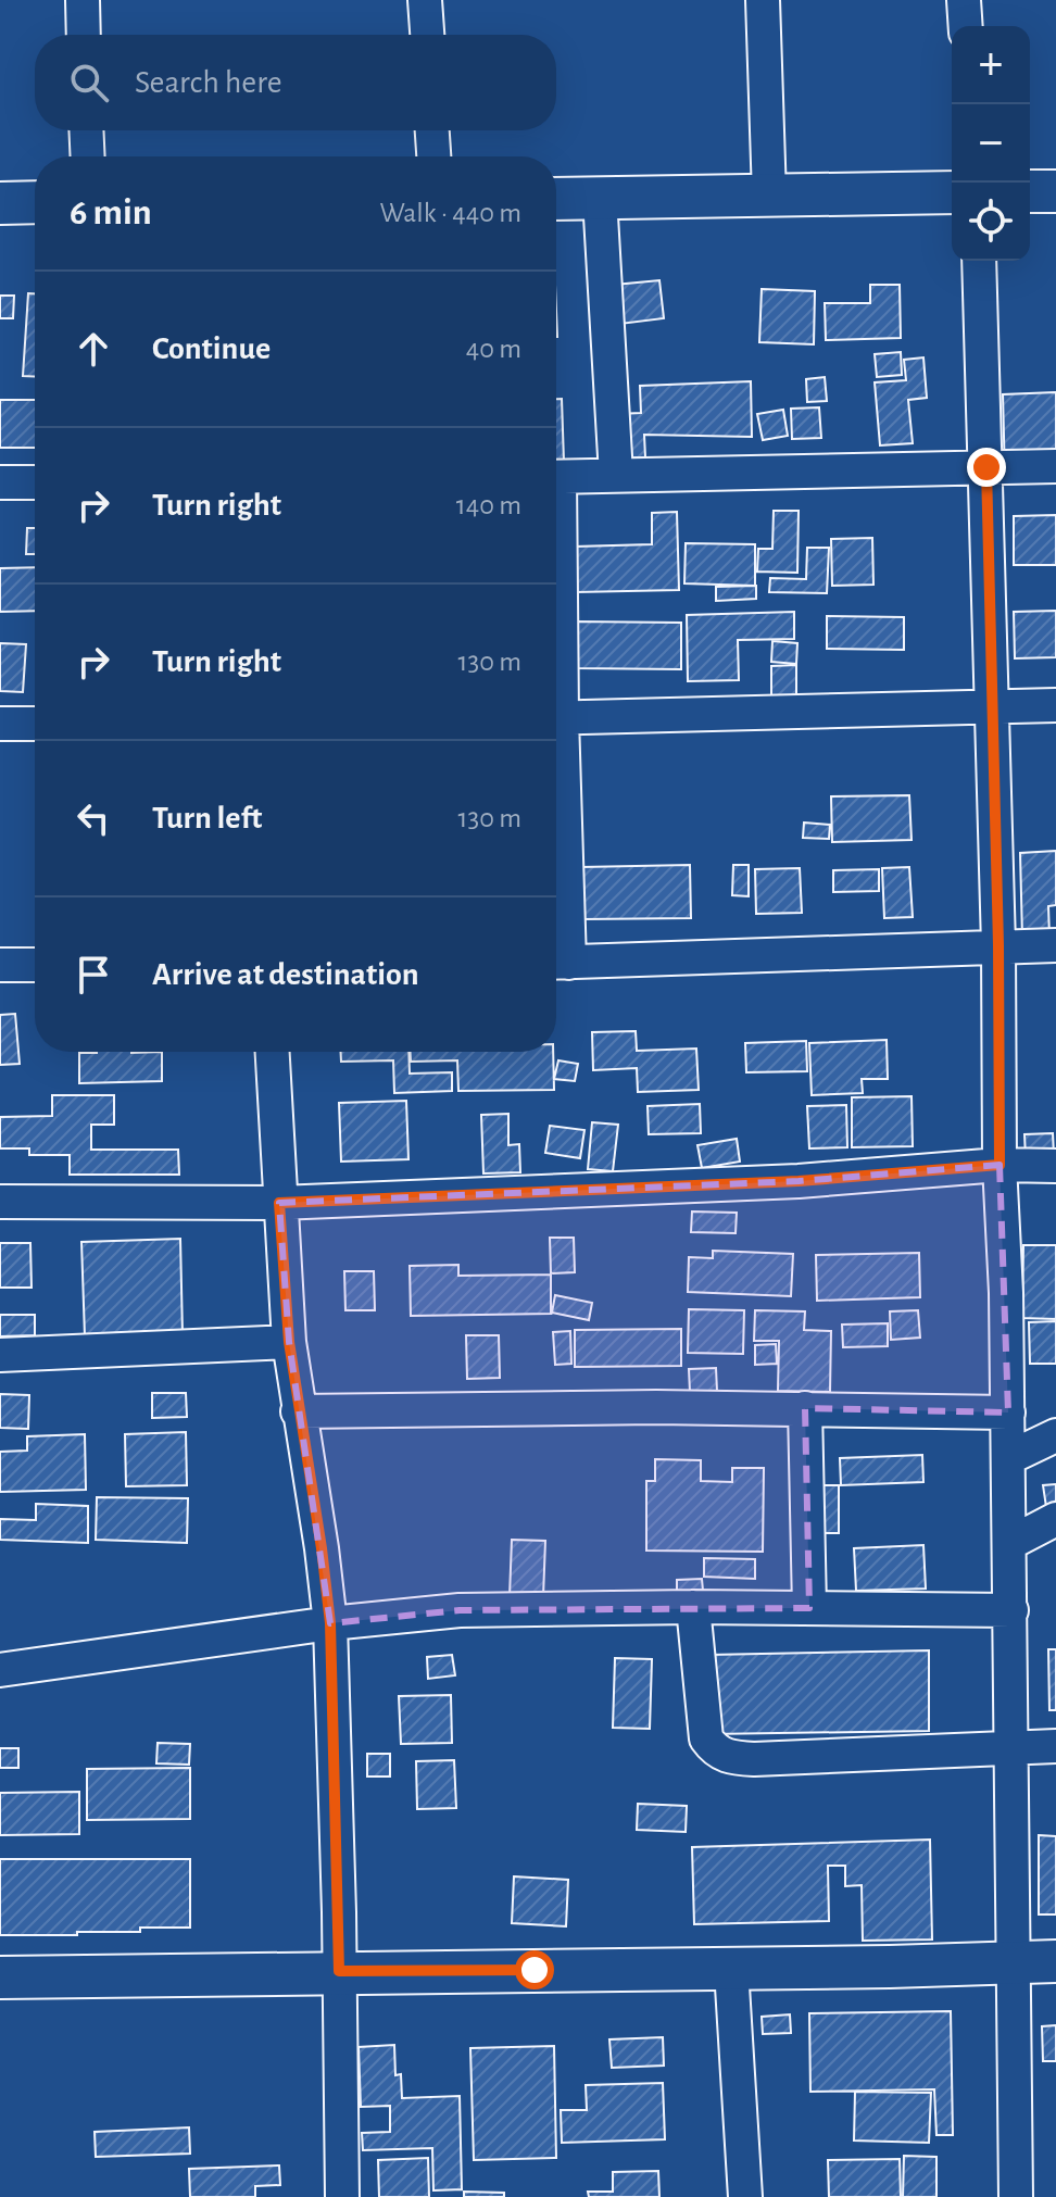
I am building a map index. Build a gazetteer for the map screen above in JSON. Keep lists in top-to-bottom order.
{
  "page": {
    "map_buttons": ["+", "−"],
    "search": "Search here",
    "heading": ["6 min", "Walk · 440 m"],
    "list": [
      ["Continue", "40 m"],
      ["Turn right", "140 m"],
      ["Turn right", "130 m"],
      ["Turn left", "130 m"],
      "Arrive at destination"
    ]
  }
}
